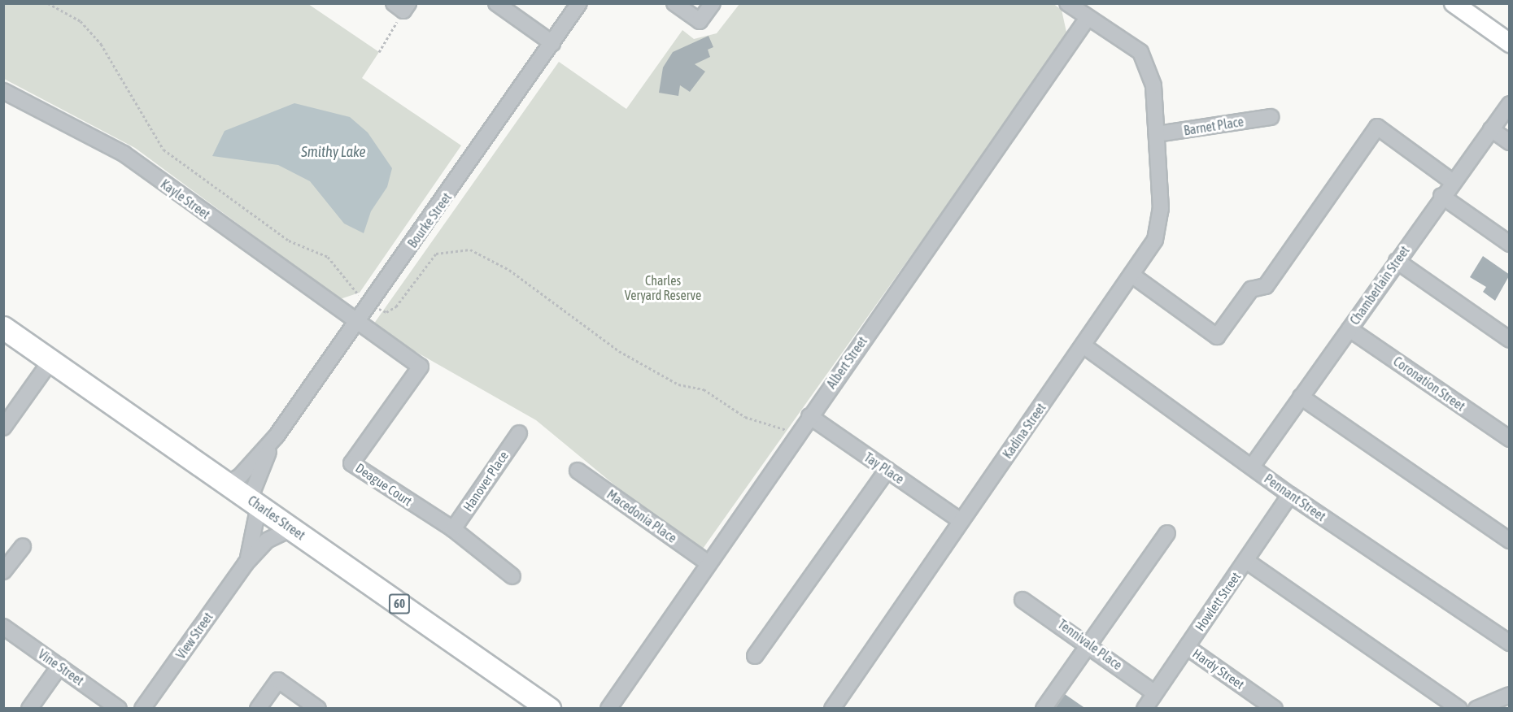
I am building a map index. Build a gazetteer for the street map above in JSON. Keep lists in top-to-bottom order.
{
  "streets": {
    "highway": ["Charles Street", "60"],
    "street": [
      "Barnet Place",
      "Kayle Street",
      "Bourke Street",
      "Chamberlain Street",
      "Albert Street",
      "Coronation Street",
      "Kadina Street",
      "Tay Place",
      "Hanover Place",
      "Deague Court",
      "Pennant Street",
      "Macedonia Place",
      "Howlett Street",
      "View Street",
      "Tennivale Place",
      "Vine Street",
      "Hardy Street"
    ]
  },
  "crossings": [
    ["Barnet Place", "Kadina Street"],
    ["Kayle Street", "Bourke Street"],
    ["Kayle Street", "Deague Court"],
    ["Bourke Street", "Deague Court"],
    ["Bourke Street", "Charles Street"],
    ["Bourke Street", "View Street"],
    ["Chamberlain Street", "Coronation Street"],
    ["Chamberlain Street", "Pennant Street"],
    ["Albert Street", "Kadina Street"],
    ["Albert Street", "Tay Place"],
    ["Albert Street", "Macedonia Place"],
    ["Kadina Street", "Tay Place"],
    ["Kadina Street", "Pennant Street"],
    ["Hanover Place", "Deague Court"],
    ["Pennant Street", "Howlett Street"],
    ["Charles Street", "View Street"],
    ["Howlett Street", "Tennivale Place"],
    ["Howlett Street", "Hardy Street"]
  ],
  "water": ["Smithy Lake"],
  "parks": ["Charles Veryard Reserve"]
}
